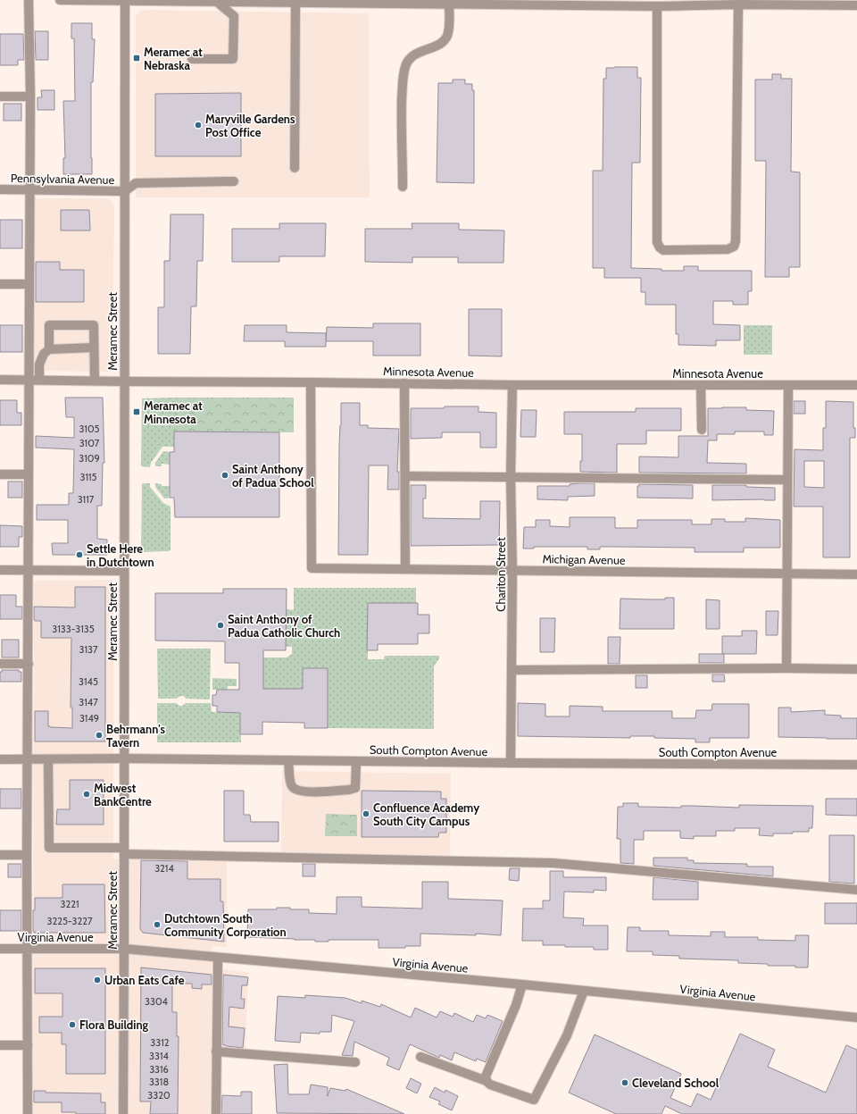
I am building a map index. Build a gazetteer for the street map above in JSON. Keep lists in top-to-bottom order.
{
  "streets": {
    "street": [
      "Pennsylvania Avenue",
      "Meramec Street",
      "Minnesota Avenue",
      "Michigan Avenue",
      "Chariton Street",
      "South Compton Avenue",
      "Virginia Avenue"
    ]
  },
  "crossings": [
    ["Pennsylvania Avenue", "Meramec Street"],
    ["Meramec Street", "Minnesota Avenue"],
    ["Meramec Street", "South Compton Avenue"],
    ["Meramec Street", "Virginia Avenue"],
    ["Minnesota Avenue", "Michigan Avenue"],
    ["Minnesota Avenue", "Chariton Street"],
    ["Michigan Avenue", "Chariton Street"],
    ["Chariton Street", "South Compton Avenue"]
  ],
  "places": {
    "transit": ["Meramec at Nebraska", "Meramec at Minnesota"],
    "other": [
      "Maryville Gardens Post Office",
      "Saint Anthony of Padua School",
      "Settle Here in Dutchtown",
      "Saint Anthony of Padua Catholic Church",
      "Behrmann's Tavern",
      "Midwest BankCentre",
      "Confluence Academy South City Campus",
      "Dutchtown South Community Corporation",
      "Urban Eats Cafe",
      "Flora Building",
      "Cleveland School"
    ]
  },
  "house_numbers": [
    "3105",
    "3107",
    "3109",
    "3115",
    "3117",
    "3133-3135",
    "3137",
    "3145",
    "3147",
    "3149",
    "3214",
    "3221",
    "3225-3227",
    "3304",
    "3312",
    "3314",
    "3316",
    "3318",
    "3320"
  ]
}
